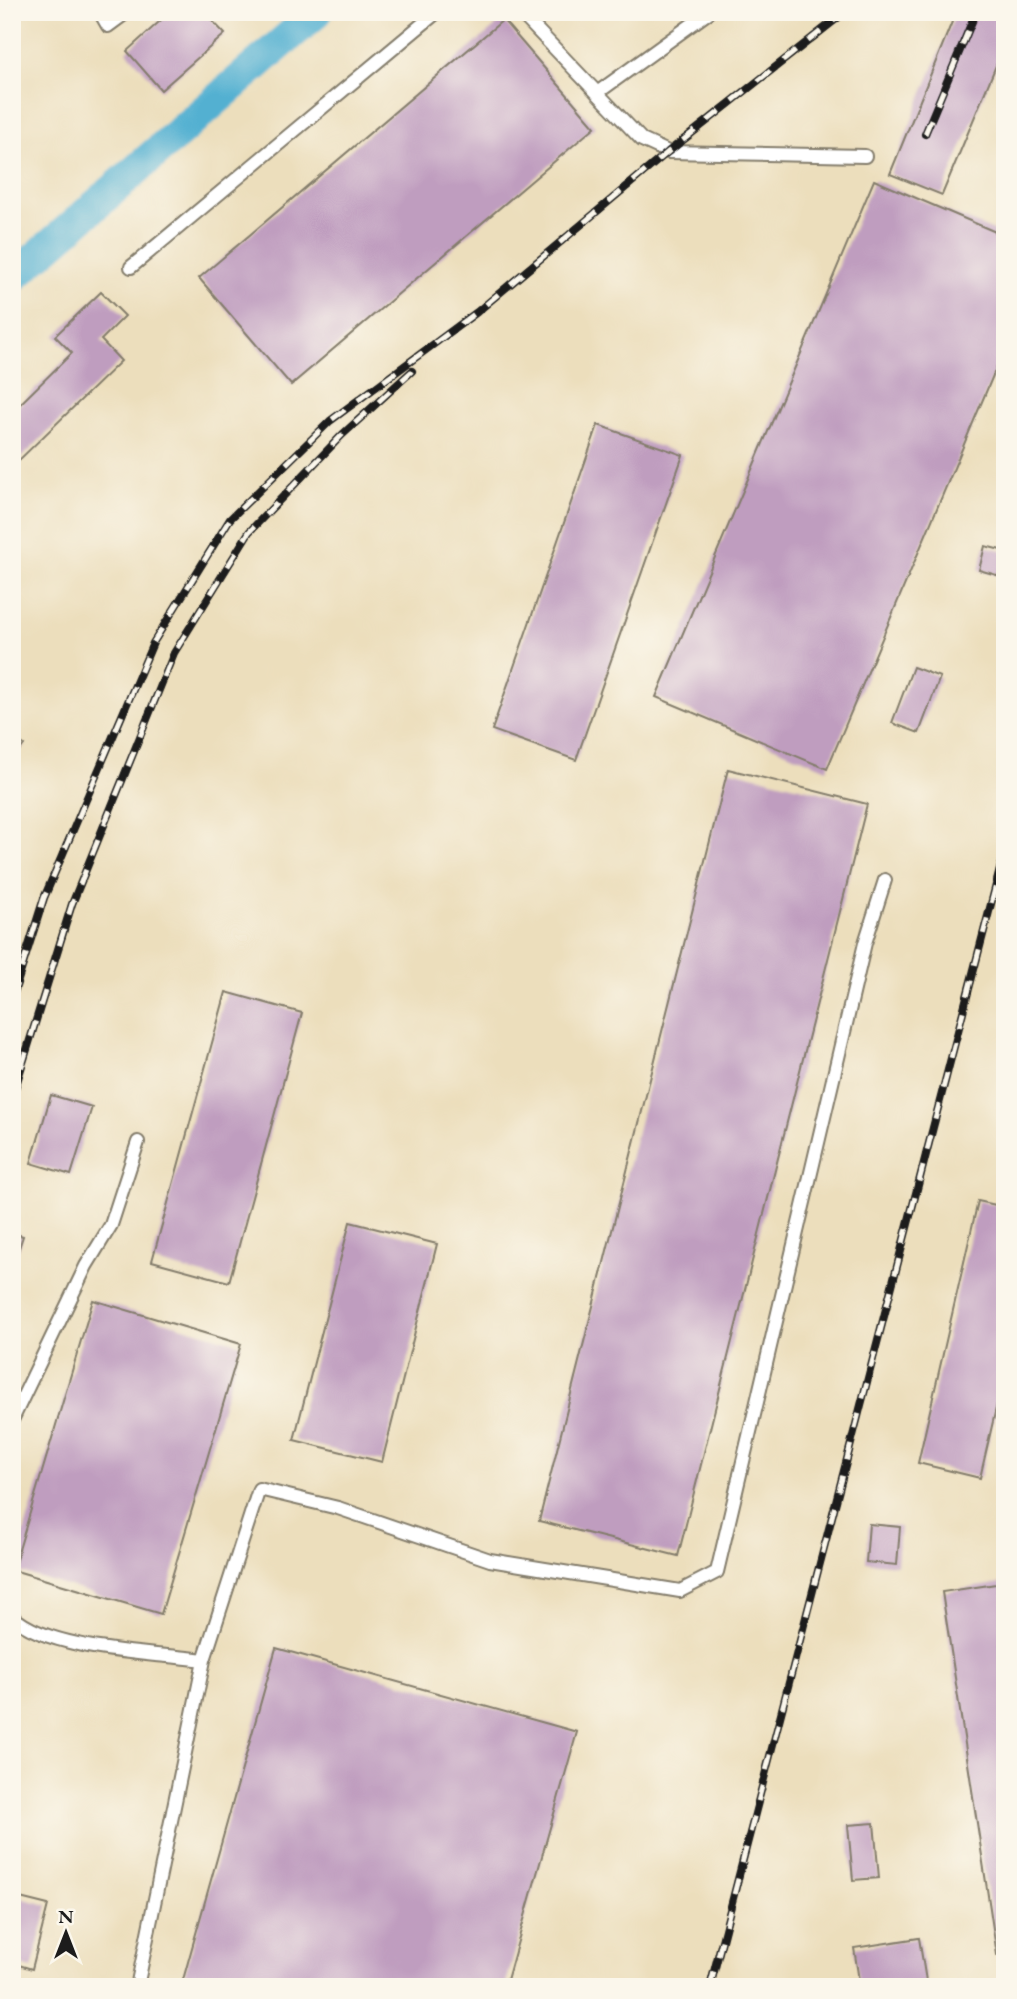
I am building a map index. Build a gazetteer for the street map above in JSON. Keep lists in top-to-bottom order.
{
  "north": "top"
}
